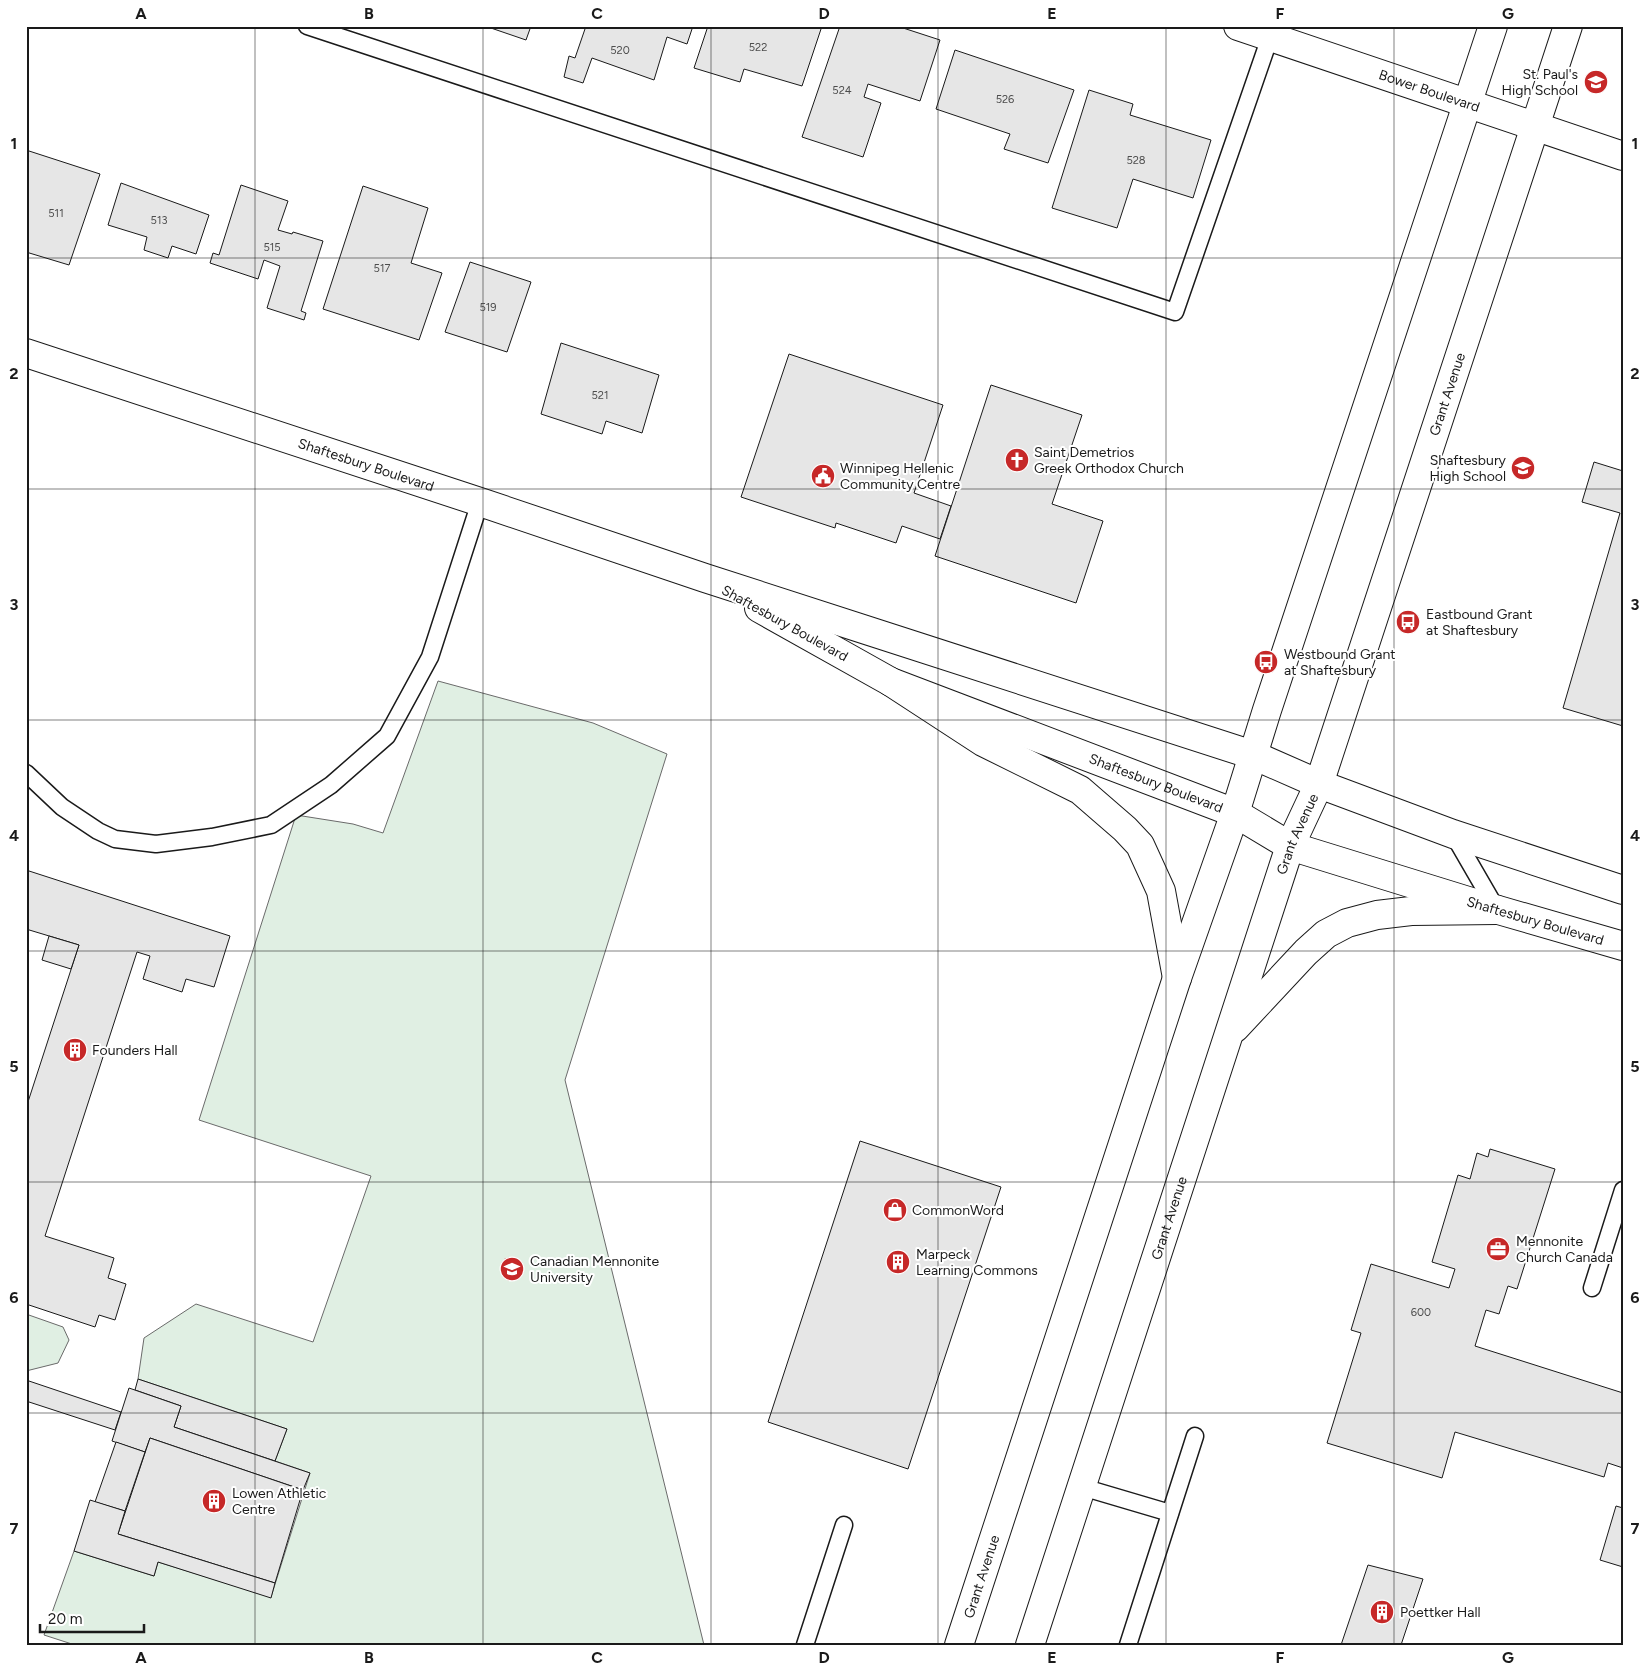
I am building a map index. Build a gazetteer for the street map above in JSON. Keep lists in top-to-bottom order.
{
  "streets": {
    "main road": ["Bower Boulevard", "Grant Avenue", "Shaftesbury Boulevard"]
  },
  "crossings": [
    ["Bower Boulevard", "Grant Avenue"],
    ["Grant Avenue", "Shaftesbury Boulevard"]
  ],
  "places": {
    "school or university": ["St. Paul's High School", "Shaftesbury High School", "Canadian Mennonite University"],
    "church": ["Saint Demetrios Greek Orthodox Church"],
    "public building": ["Winnipeg Hellenic Community Centre"],
    "bus stop": ["Eastbound Grant at Shaftesbury", "Westbound Grant at Shaftesbury"],
    "building": [
      "Founders Hall",
      "Marpeck Learning Commons",
      "Lowen Athletic Centre",
      "Poettker Hall"
    ],
    "shop": ["CommonWord"],
    "office": ["Mennonite Church Canada"]
  },
  "house_numbers": [
    "522",
    "520",
    "524",
    "526",
    "528",
    "511",
    "513",
    "515",
    "517",
    "519",
    "521",
    "600"
  ],
  "scale_bar": "20 m",
  "grid": {
    "columns": [
      "A",
      "B",
      "C",
      "D",
      "E",
      "F",
      "G"
    ],
    "rows": [
      "1",
      "2",
      "3",
      "4",
      "5",
      "6",
      "7"
    ]
  }
}
